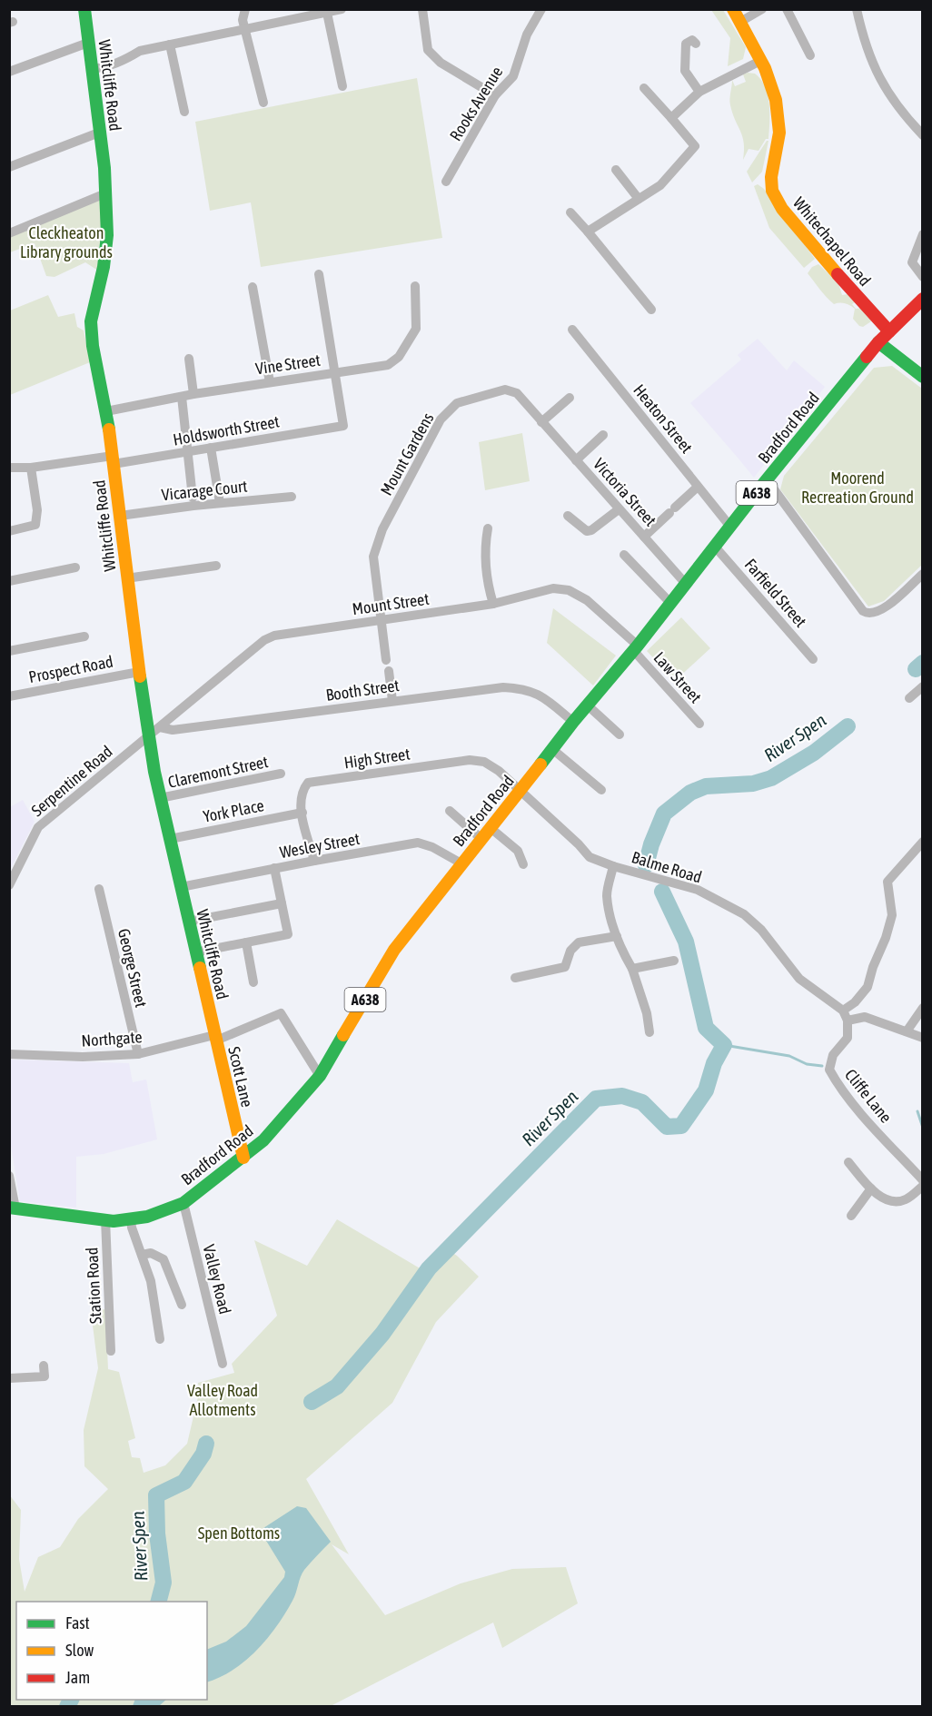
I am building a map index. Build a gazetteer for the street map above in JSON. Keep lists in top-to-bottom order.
{
  "streets": {
    "main road": [
      "Whitcliffe Road",
      "Whitechapel Road",
      "Bradford Road",
      "A638",
      "Scott Lane"
    ],
    "street": [
      "Rooks Avenue",
      "Vine Street",
      "Heaton Street",
      "Holdsworth Street",
      "Mount Gardens",
      "Vicarage Court",
      "Victoria Street",
      "Farfield Street",
      "Mount Street",
      "Prospect Road",
      "Law Street",
      "Booth Street",
      "High Street",
      "Claremont Street",
      "Serpentine Road",
      "York Place",
      "Wesley Street",
      "Balme Road",
      "George Street",
      "Northgate",
      "Cliffe Lane",
      "Valley Road",
      "Station Road"
    ]
  },
  "crossings": [
    ["Whitcliffe Road", "Vine Street"],
    ["Whitcliffe Road", "Holdsworth Street"],
    ["Whitcliffe Road", "Vicarage Court"],
    ["Whitcliffe Road", "Prospect Road"],
    ["Whitcliffe Road", "Claremont Street"],
    ["Whitcliffe Road", "Serpentine Road"],
    ["Whitcliffe Road", "York Place"],
    ["Whitcliffe Road", "Wesley Street"],
    ["Whitcliffe Road", "Northgate"],
    ["Whitcliffe Road", "Scott Lane"],
    ["Whitechapel Road", "Bradford Road"],
    ["Vine Street", "Holdsworth Street"],
    ["Heaton Street", "Bradford Road"],
    ["Bradford Road", "Victoria Street"],
    ["Bradford Road", "Farfield Street"],
    ["Bradford Road", "Mount Street"],
    ["Bradford Road", "Law Street"],
    ["Bradford Road", "Booth Street"],
    ["Bradford Road", "High Street"],
    ["Bradford Road", "Wesley Street"],
    ["Bradford Road", "Balme Road"],
    ["Bradford Road", "Northgate"],
    ["Bradford Road", "Scott Lane"],
    ["Bradford Road", "Valley Road"],
    ["Bradford Road", "Station Road"],
    ["Mount Gardens", "Victoria Street"],
    ["Mount Gardens", "Mount Street"],
    ["Mount Street", "Law Street"],
    ["Mount Street", "Booth Street"],
    ["High Street", "York Place"],
    ["High Street", "Wesley Street"],
    ["High Street", "Balme Road"],
    ["Balme Road", "Cliffe Lane"],
    ["George Street", "Northgate"],
    ["Northgate", "Scott Lane"]
  ],
  "water": ["River Spen"],
  "parks": [
    "Cleckheaton Library grounds",
    "Moorend Recreation Ground",
    "Valley Road Allotments",
    "Spen Bottoms"
  ],
  "legend": ["Fast", "Slow", "Jam"]
}
